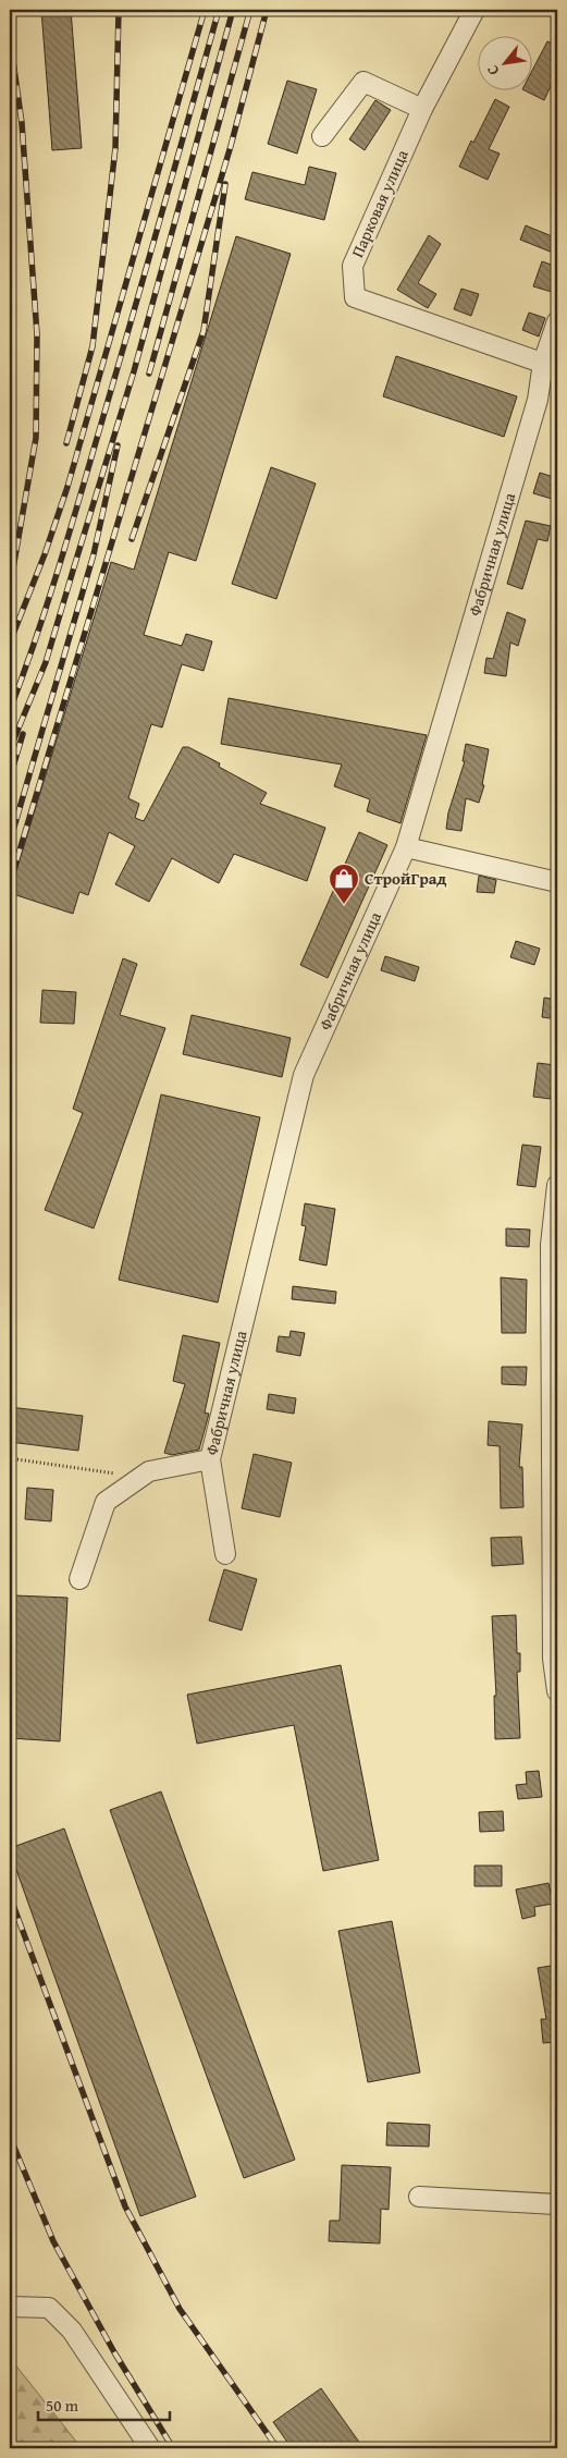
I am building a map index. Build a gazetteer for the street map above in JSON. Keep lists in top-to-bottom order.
{
  "streets": {
    "street": ["Парковая улица", "Фабричная улица"]
  },
  "crossings": [
    ["Парковая улица", "Фабричная улица"]
  ],
  "places": {
    "shop": ["СтройГрад"]
  },
  "scale_bar": "50 m",
  "north": "bottom left"
}
